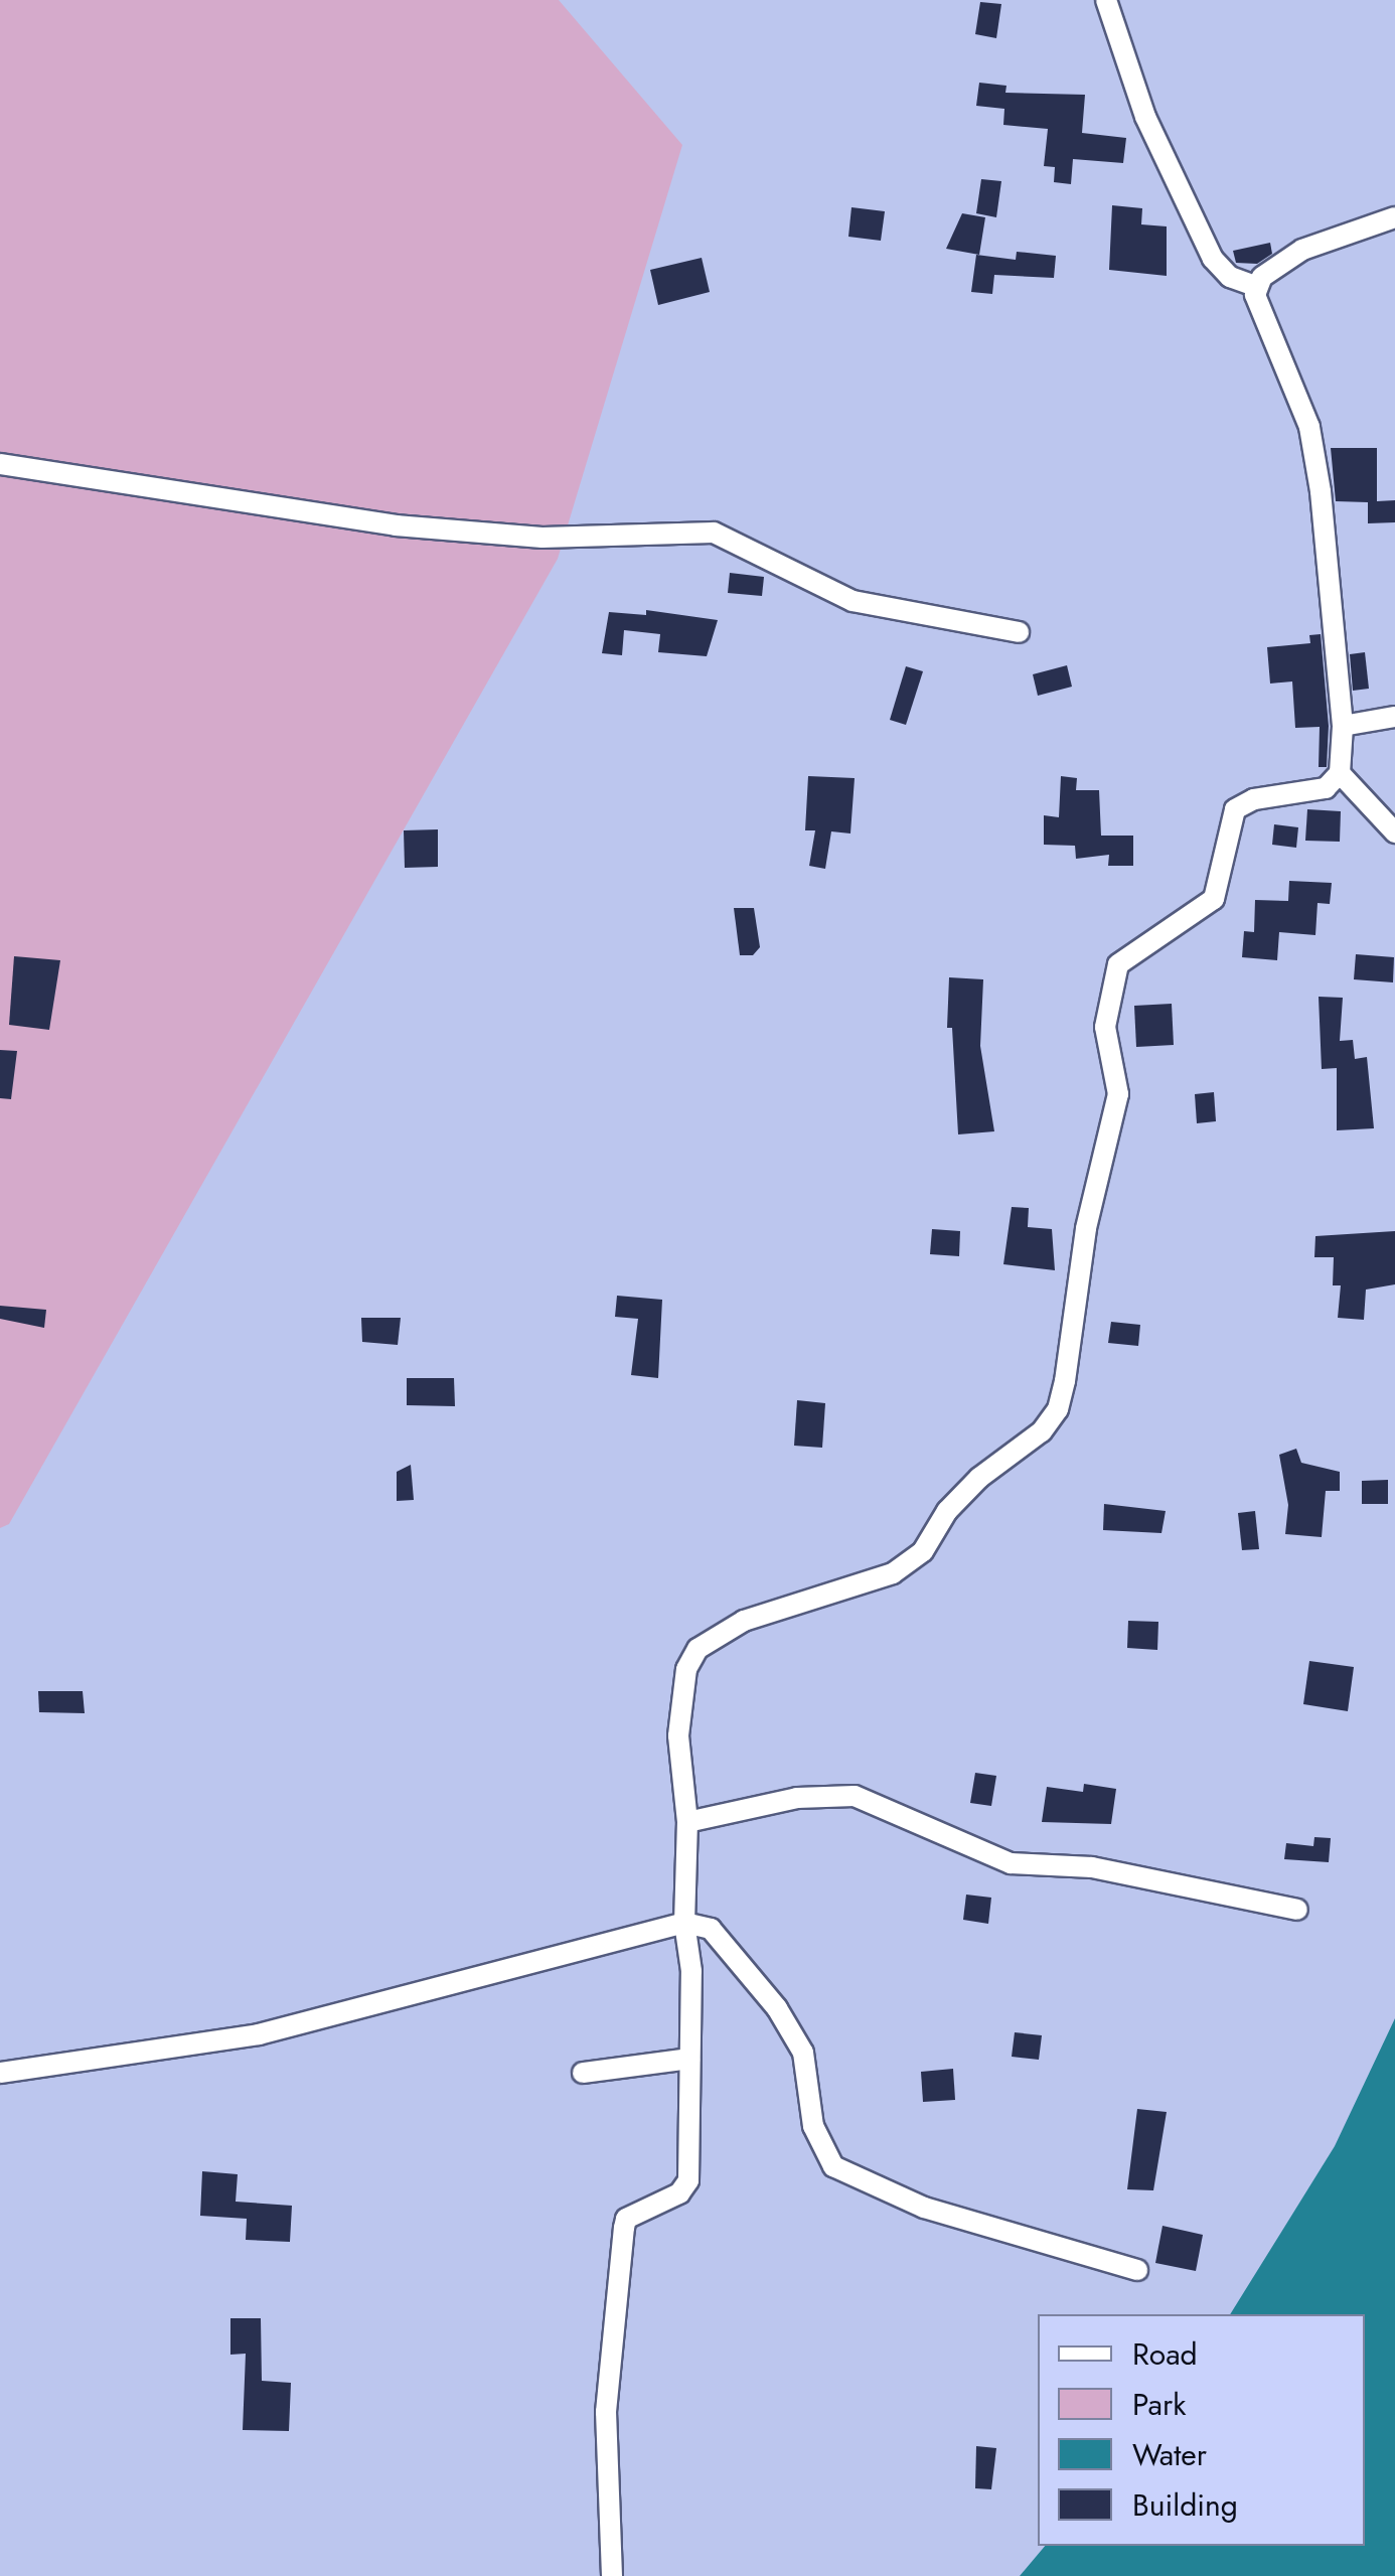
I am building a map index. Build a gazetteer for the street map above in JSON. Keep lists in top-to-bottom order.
{
  "legend": [
    "Road",
    "Park",
    "Water",
    "Building"
  ]
}
